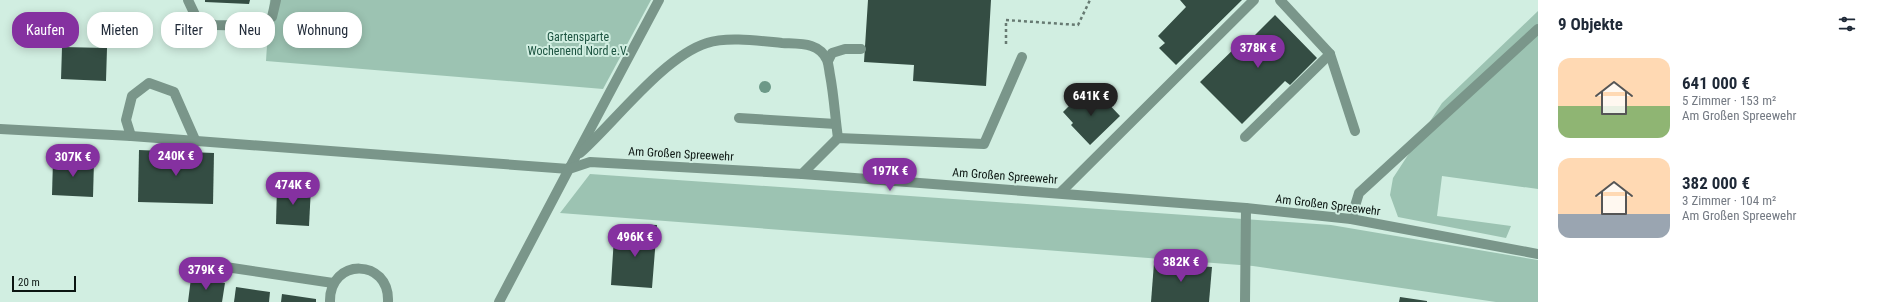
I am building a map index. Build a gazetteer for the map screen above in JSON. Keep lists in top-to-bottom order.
{
  "streets": {
    "street": ["Am Großen Spreewehr"]
  },
  "parks": ["Gartensparte Wochenend Nord e.V."],
  "scale_bar": "20 m",
  "page": {
    "heading": "9 Objekte",
    "chip": [
      "Kaufen",
      "Mieten",
      "Filter",
      "Neu",
      "Wohnung"
    ],
    "price": [
      "378K €",
      "641K €",
      "240K €",
      "307K €",
      "197K €",
      "474K €",
      "496K €",
      "382K €",
      "379K €"
    ],
    "list": [
      {
        "name": "641 000 €",
        "note": "5 Zimmer · 153 m² · Am Großen Spreewehr"
      },
      {
        "name": "382 000 €",
        "note": "3 Zimmer · 104 m² · Am Großen Spreewehr"
      }
    ],
    "scale": "20 m"
  }
}
